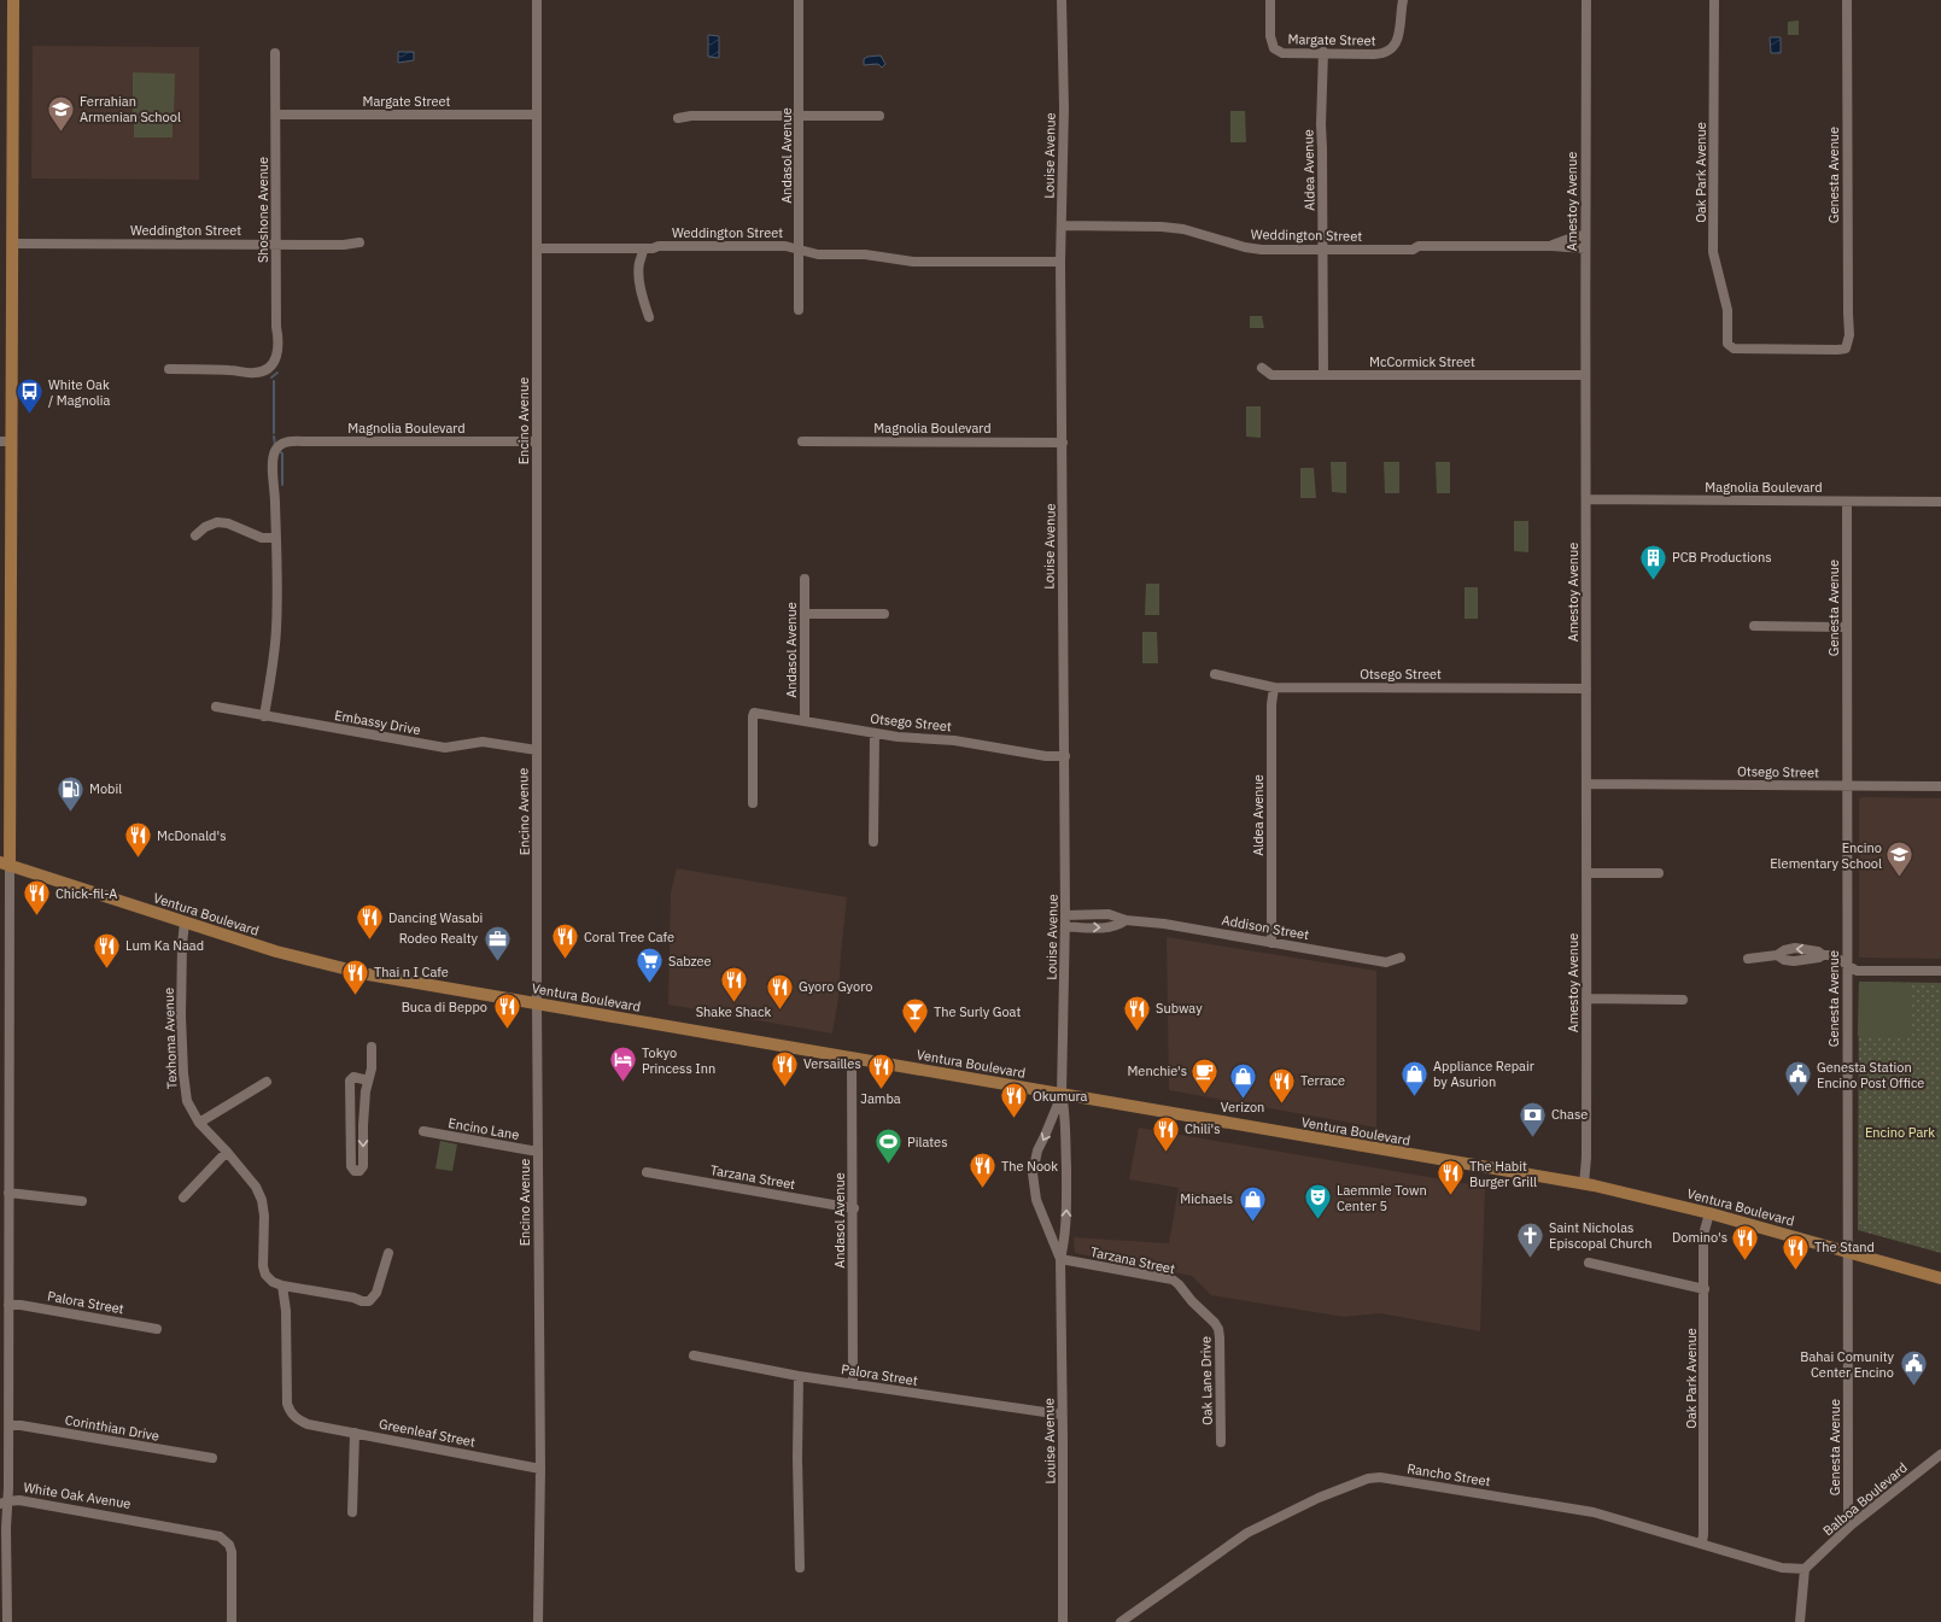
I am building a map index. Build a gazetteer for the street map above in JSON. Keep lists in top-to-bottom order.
{
  "streets": {
    "main road": ["Ventura Boulevard", "White Oak Avenue"],
    "street": [
      "Margate Street",
      "Andasol Avenue",
      "Louise Avenue",
      "Aldea Avenue",
      "Oak Park Avenue",
      "Genesta Avenue",
      "Amestoy Avenue",
      "Shoshone Avenue",
      "Weddington Street",
      "McCormick Street",
      "Encino Avenue",
      "Magnolia Boulevard",
      "Otsego Street",
      "Embassy Drive",
      "Addison Street",
      "Texhoma Avenue",
      "Encino Lane",
      "Tarzana Street",
      "Palora Street",
      "Oak Lane Drive",
      "Corinthian Drive",
      "Greenleaf Street",
      "Rancho Street",
      "Balboa Boulevard"
    ]
  },
  "crossings": [
    ["Margate Street", "Aldea Avenue"],
    ["Margate Street", "Shoshone Avenue"],
    ["Margate Street", "Encino Avenue"],
    ["Andasol Avenue", "Weddington Street"],
    ["Andasol Avenue", "Otsego Street"],
    ["Andasol Avenue", "Ventura Boulevard"],
    ["Andasol Avenue", "Tarzana Street"],
    ["Andasol Avenue", "Palora Street"],
    ["Louise Avenue", "Weddington Street"],
    ["Louise Avenue", "Magnolia Boulevard"],
    ["Louise Avenue", "Otsego Street"],
    ["Louise Avenue", "Ventura Boulevard"],
    ["Louise Avenue", "Addison Street"],
    ["Louise Avenue", "Tarzana Street"],
    ["Louise Avenue", "Palora Street"],
    ["Aldea Avenue", "Weddington Street"],
    ["Aldea Avenue", "McCormick Street"],
    ["Aldea Avenue", "Otsego Street"],
    ["Aldea Avenue", "Addison Street"],
    ["Oak Park Avenue", "Genesta Avenue"],
    ["Oak Park Avenue", "Ventura Boulevard"],
    ["Oak Park Avenue", "Rancho Street"],
    ["Genesta Avenue", "Magnolia Boulevard"],
    ["Genesta Avenue", "Otsego Street"],
    ["Genesta Avenue", "Ventura Boulevard"],
    ["Genesta Avenue", "Balboa Boulevard"],
    ["Amestoy Avenue", "Weddington Street"],
    ["Amestoy Avenue", "McCormick Street"],
    ["Amestoy Avenue", "Magnolia Boulevard"],
    ["Amestoy Avenue", "Otsego Street"],
    ["Amestoy Avenue", "Ventura Boulevard"],
    ["Shoshone Avenue", "Weddington Street"],
    ["Weddington Street", "Encino Avenue"],
    ["Weddington Street", "White Oak Avenue"],
    ["Encino Avenue", "Magnolia Boulevard"],
    ["Encino Avenue", "Embassy Drive"],
    ["Encino Avenue", "Ventura Boulevard"],
    ["Encino Avenue", "Encino Lane"],
    ["Encino Avenue", "Greenleaf Street"],
    ["Ventura Boulevard", "Texhoma Avenue"],
    ["Ventura Boulevard", "White Oak Avenue"],
    ["Texhoma Avenue", "Greenleaf Street"],
    ["Tarzana Street", "Oak Lane Drive"],
    ["Palora Street", "White Oak Avenue"],
    ["Corinthian Drive", "White Oak Avenue"],
    ["Rancho Street", "Balboa Boulevard"]
  ],
  "parks": ["Encino Park"],
  "places": {
    "school or university": ["Ferrahian Armenian School", "Encino Elementary School"],
    "bus stop": ["White Oak / Magnolia"],
    "building": ["PCB Productions"],
    "fuel station": ["Mobil"],
    "restaurant": [
      "McDonald's",
      "Chick-fil-A",
      "Dancing Wasabi",
      "Coral Tree Cafe",
      "Lum Ka Naad",
      "Thai n I Cafe",
      "Shake Shack",
      "Gyoro Gyoro",
      "Buca di Beppo",
      "Subway",
      "Versailles",
      "Jamba",
      "Terrace",
      "Okumura",
      "Chili's",
      "The Nook",
      "The Habit Burger Grill",
      "Domino's",
      "The Stand"
    ],
    "office": ["Rodeo Realty"],
    "supermarket": ["Sabzee"],
    "bar": ["The Surly Goat"],
    "hotel": ["Tokyo Princess Inn"],
    "cafe": ["Menchie's"],
    "shop": ["Appliance Repair by Asurion", "Verizon", "Michaels"],
    "public building": ["Genesta Station Encino Post Office", "Bahai Comunity Center Encino"],
    "bank": ["Chase"],
    "sports": ["Pilates"],
    "theatre": ["Laemmle Town Center 5"],
    "church": ["Saint Nicholas Episcopal Church"]
  }
}
